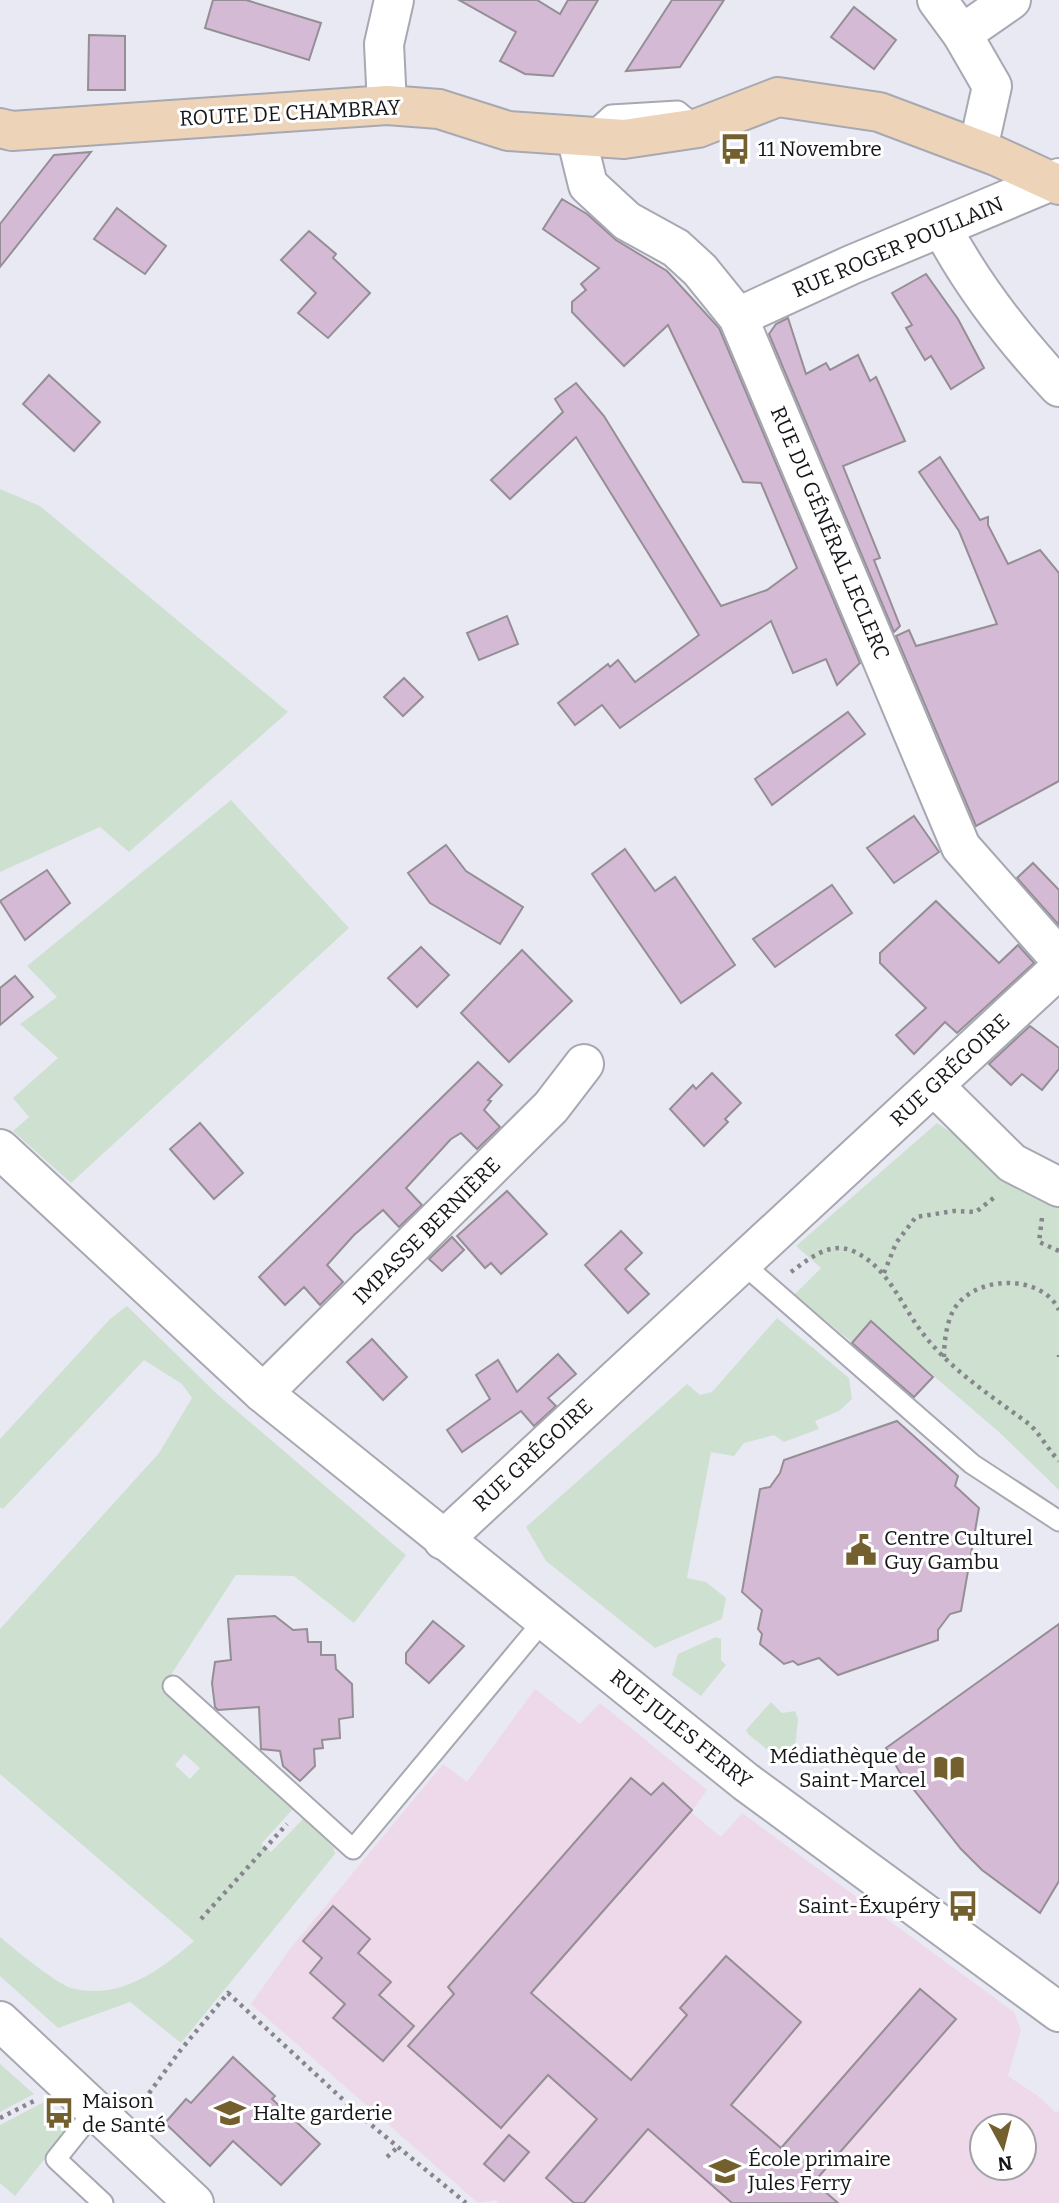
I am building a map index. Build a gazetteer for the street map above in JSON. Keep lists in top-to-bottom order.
{
  "streets": {
    "street": [
      "ROUTE DE CHAMBRAY",
      "RUE ROGER POULLAIN",
      "RUE DU GÉNÉRAL LECLERC",
      "RUE GRÉGOIRE",
      "IMPASSE BERNIÈRE",
      "RUE JULES FERRY"
    ]
  },
  "crossings": [
    ["ROUTE DE CHAMBRAY", "RUE ROGER POULLAIN"],
    ["ROUTE DE CHAMBRAY", "RUE DU GÉNÉRAL LECLERC"],
    ["RUE ROGER POULLAIN", "RUE DU GÉNÉRAL LECLERC"],
    ["RUE GRÉGOIRE", "RUE JULES FERRY"]
  ],
  "places": {
    "bus stop": ["11 Novembre", "Saint-Éxupéry", "Maison de Santé"],
    "public building": ["Centre Culturel Guy Gambu"],
    "library": ["Médiathèque de Saint-Marcel"],
    "school or university": ["Halte garderie", "École primaire Jules Ferry"]
  },
  "north": "bottom"
}
